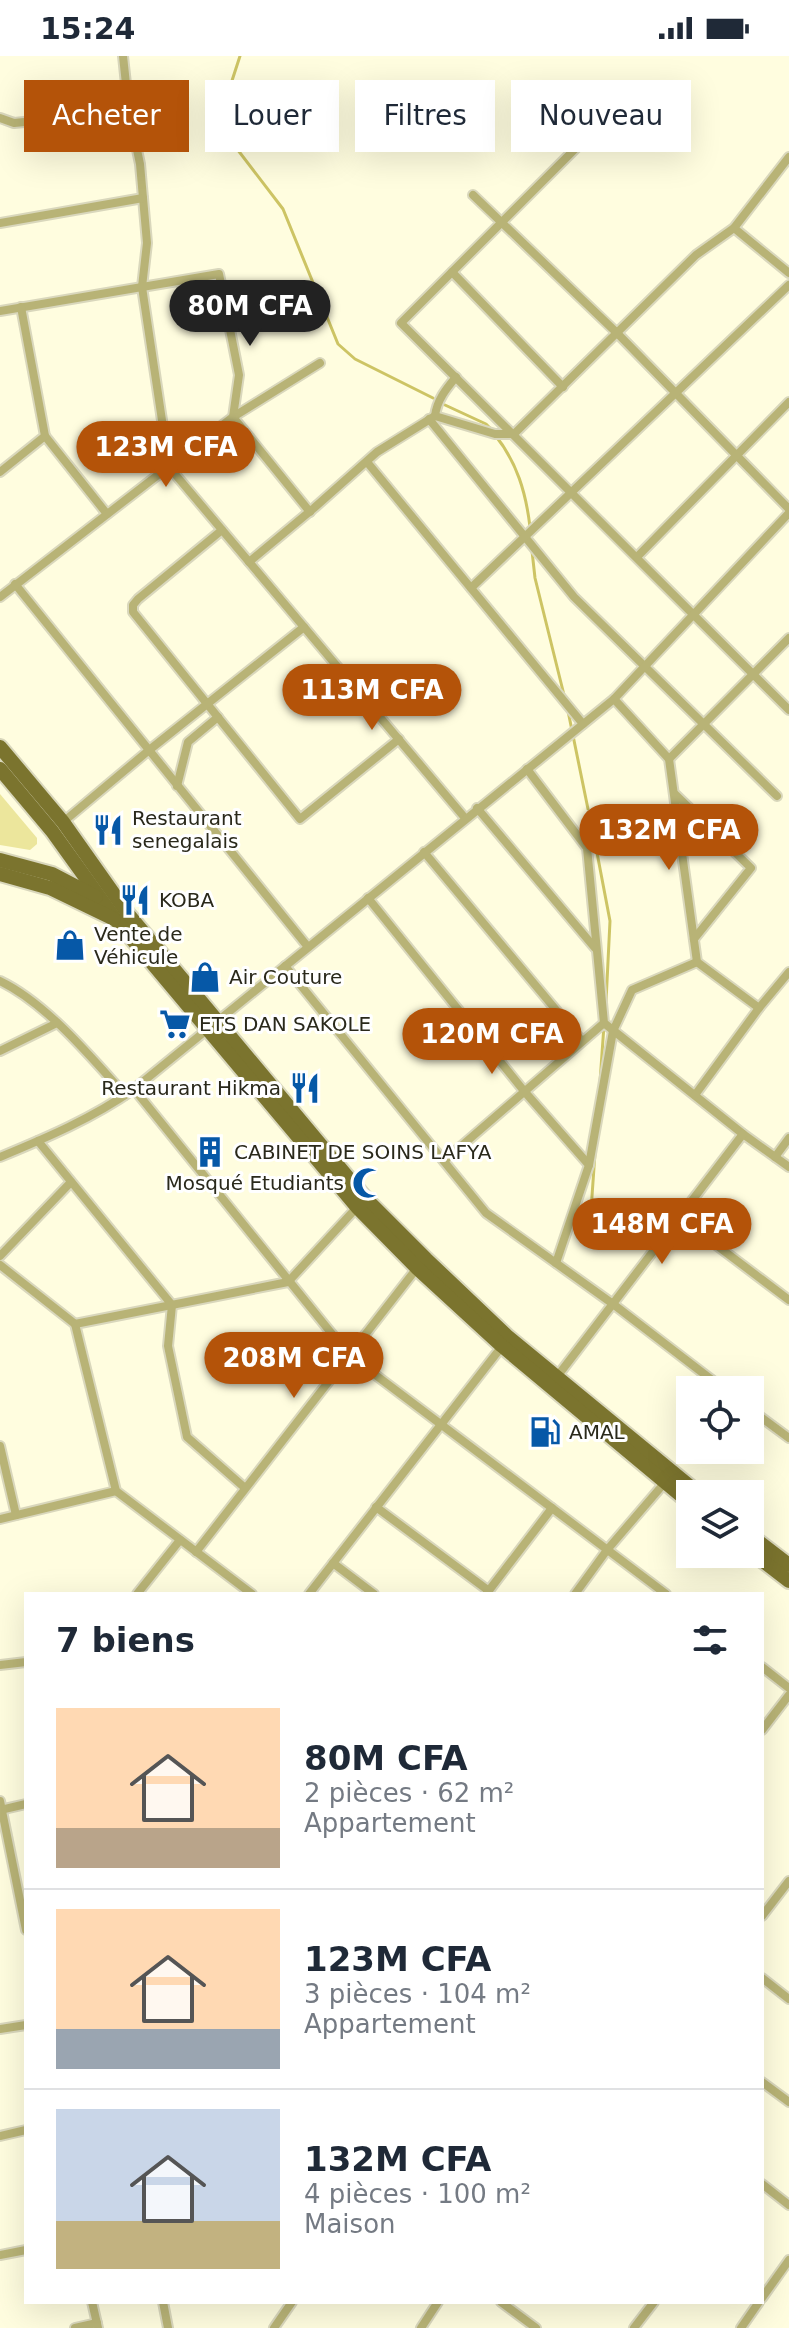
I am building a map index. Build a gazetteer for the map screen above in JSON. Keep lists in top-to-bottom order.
{
  "places": {
    "restaurant": ["Restaurant senegalais", "KOBA", "Restaurant Hikma"],
    "shop": ["Vente de Véhicule", "Air Couture"],
    "supermarket": ["ETS DAN SAKOLE"],
    "building": ["CABINET DE SOINS LAFYA"],
    "mosque": ["Mosqué Etudiants"],
    "fuel station": ["AMAL"]
  },
  "page": {
    "status": "15:24",
    "chip": [
      "Acheter",
      "Louer",
      "Filtres",
      "Nouveau"
    ],
    "price": [
      "80M CFA",
      "123M CFA",
      "113M CFA",
      "132M CFA",
      "120M CFA",
      "148M CFA",
      "208M CFA"
    ],
    "heading": "7 biens",
    "list": [
      {
        "name": "80M CFA",
        "note": "2 pièces · 62 m² · Appartement"
      },
      {
        "name": "123M CFA",
        "note": "3 pièces · 104 m² · Appartement"
      },
      {
        "name": "132M CFA",
        "note": "4 pièces · 100 m² · Maison"
      }
    ]
  }
}
